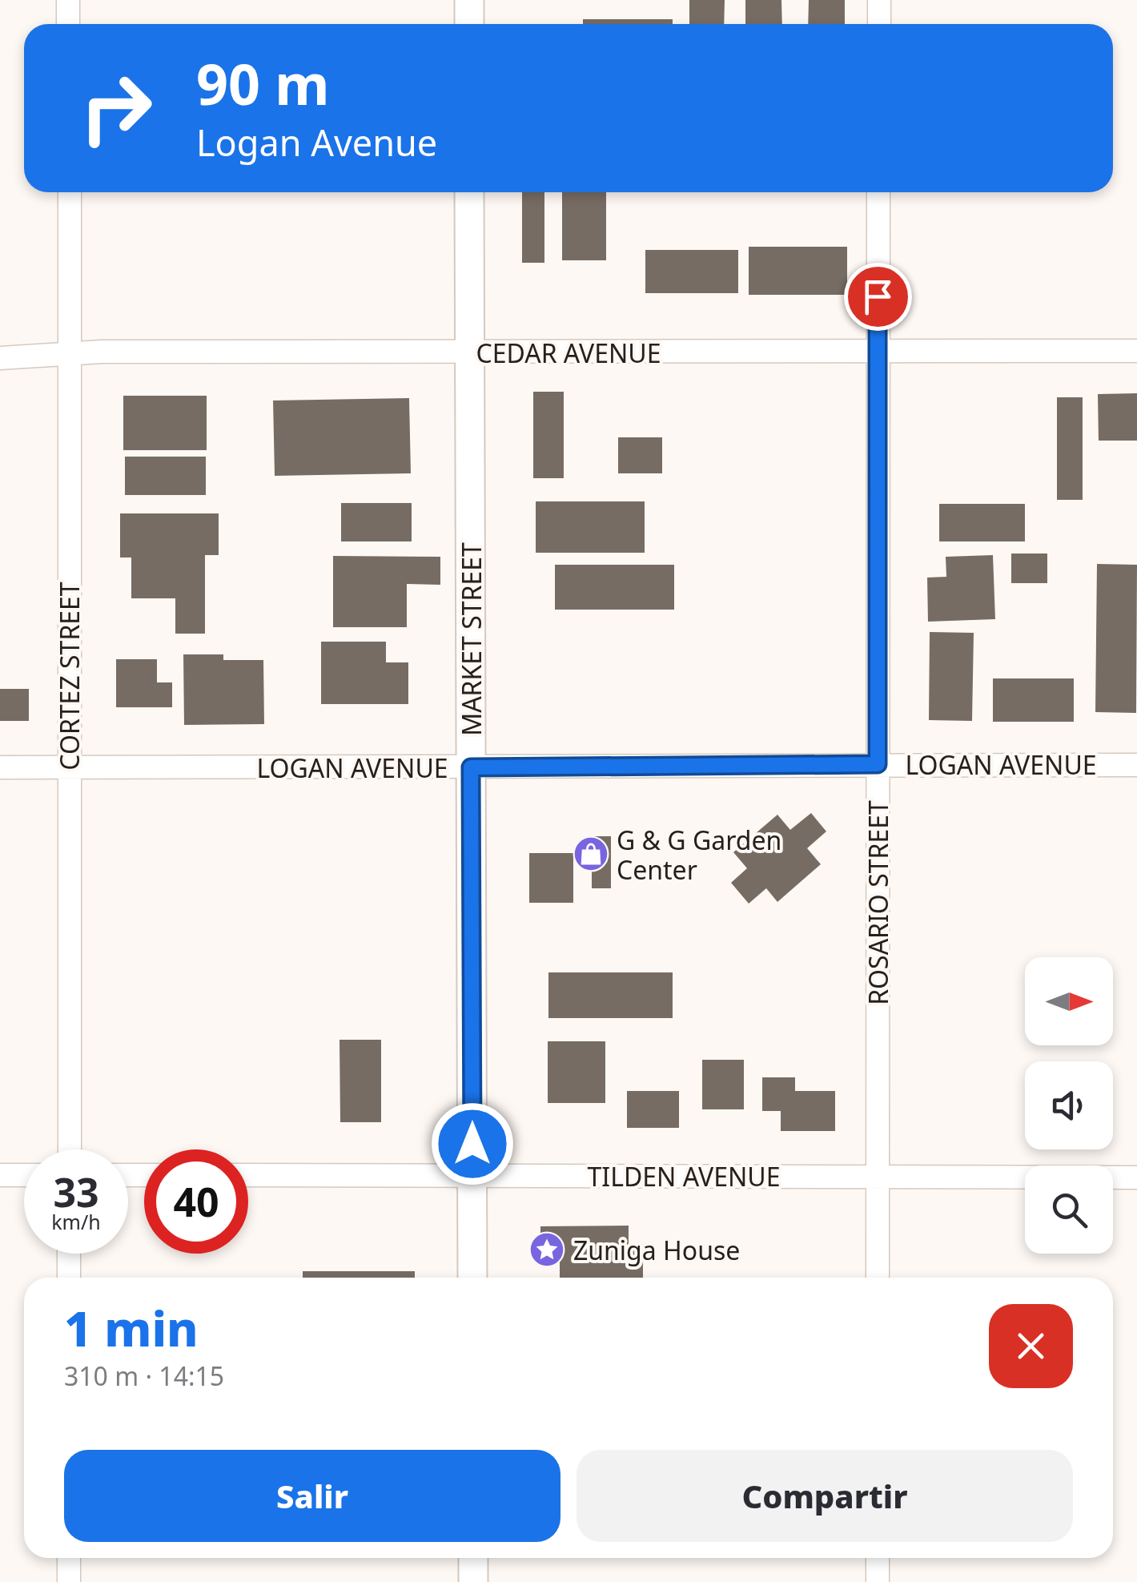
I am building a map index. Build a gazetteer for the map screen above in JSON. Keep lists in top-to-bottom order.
{
  "streets": {
    "street": [
      "CEDAR AVENUE",
      "MARKET STREET",
      "CORTEZ STREET",
      "LOGAN AVENUE",
      "ROSARIO STREET",
      "TILDEN AVENUE"
    ]
  },
  "crossings": [
    ["CEDAR AVENUE", "MARKET STREET"],
    ["CEDAR AVENUE", "CORTEZ STREET"],
    ["CEDAR AVENUE", "ROSARIO STREET"],
    ["MARKET STREET", "LOGAN AVENUE"],
    ["MARKET STREET", "TILDEN AVENUE"],
    ["CORTEZ STREET", "LOGAN AVENUE"],
    ["LOGAN AVENUE", "ROSARIO STREET"],
    ["ROSARIO STREET", "TILDEN AVENUE"]
  ],
  "places": {
    "shop": ["G & G Garden Center"],
    "place": ["Zuniga House"]
  },
  "north": "right",
  "page": {
    "turn": ["90 m", "Logan Avenue"],
    "speed": "33 km/h",
    "limit": "40",
    "heading": ["1 min", "310 m · 14:15"],
    "buttons": ["Salir", "Compartir"]
  }
}
